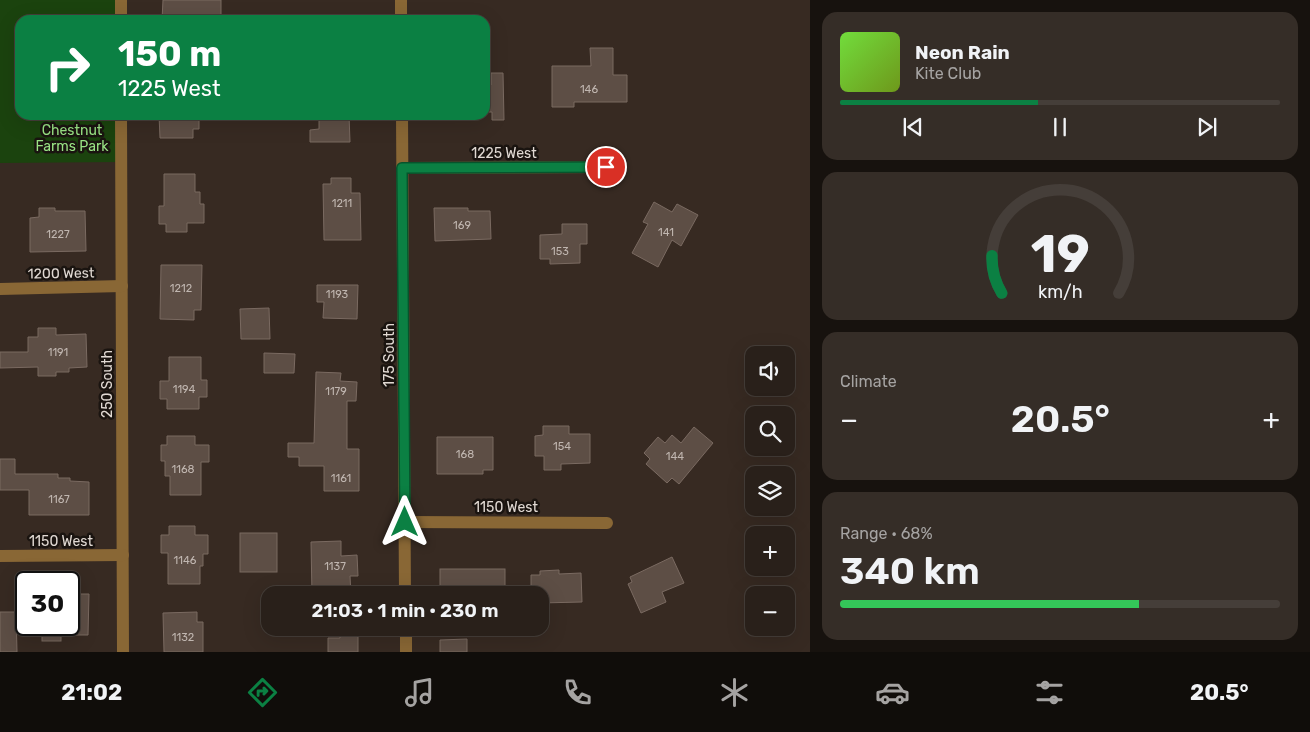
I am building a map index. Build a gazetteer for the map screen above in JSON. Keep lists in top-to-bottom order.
{
  "streets": {
    "street": [
      "1225 West",
      "1200 West",
      "175 South",
      "250 South",
      "1150 West"
    ]
  },
  "crossings": [
    ["1225 West", "175 South"],
    ["1200 West", "250 South"],
    ["175 South", "1150 West"],
    ["250 South", "1150 West"]
  ],
  "parks": ["Chestnut Farms Park"],
  "house_numbers": [
    "146",
    "1211",
    "169",
    "141",
    "1227",
    "153",
    "1212",
    "1193",
    "1191",
    "1194",
    "1179",
    "154",
    "168",
    "144",
    "1168",
    "1161",
    "1167",
    "1146",
    "1137",
    "1132"
  ],
  "page": {
    "turn": ["150 m", "1225 West"],
    "song": ["Neon Rain", "Kite Club"],
    "tile": [
      "Climate",
      ["Range · 68%", "340 km"]
    ],
    "map_buttons": ["+", "−"],
    "heat": ["−", "20.5°", "+"],
    "limit": "30",
    "trip": "21:03 · 1 min · 230 m",
    "tabs": ["21:02", "20.5°"],
    "gauge": ["19", "km/h"]
  }
}
